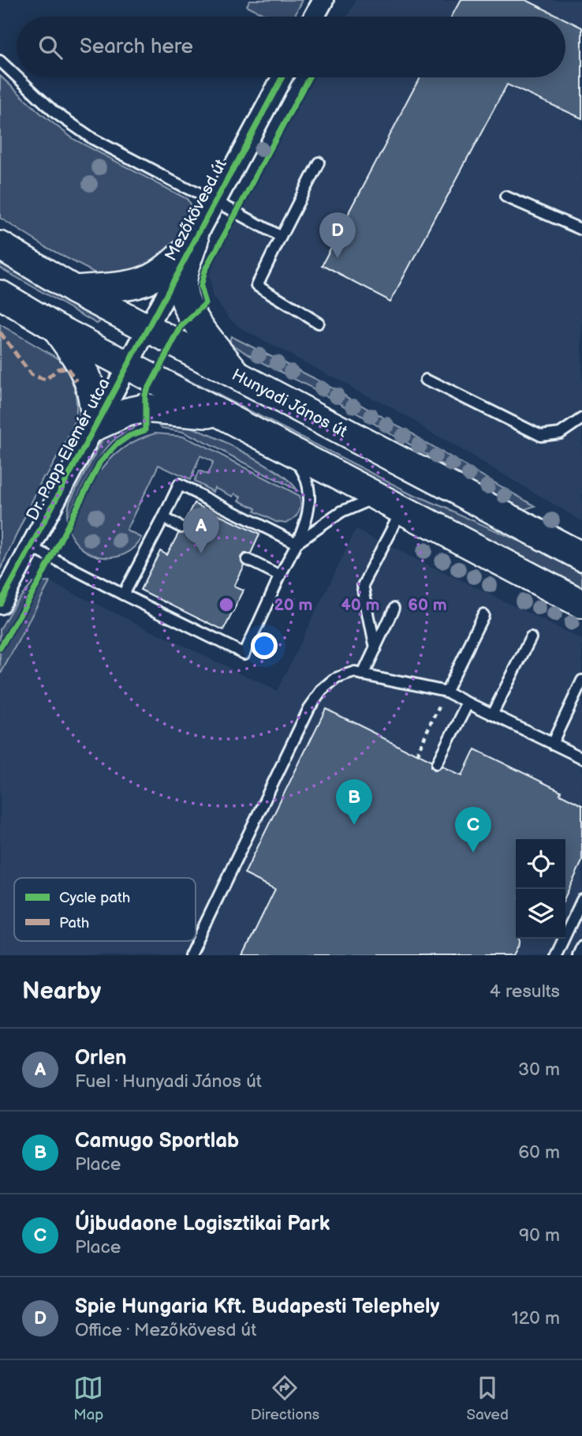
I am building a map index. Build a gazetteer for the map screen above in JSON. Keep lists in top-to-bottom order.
{
  "streets": {
    "main road": ["Hunyadi János út"],
    "street": ["Mezőkövesd út", "Dr. Papp Elemér utca"]
  },
  "crossings": [
    ["Mezőkövesd út", "Hunyadi János út"],
    ["Mezőkövesd út", "Dr. Papp Elemér utca"]
  ],
  "legend": ["Cycle path", "Path"],
  "page": {
    "search": "Search here",
    "pins": [
      "D",
      "A",
      "B",
      "C"
    ],
    "heading": ["Nearby", "4 results"],
    "list": [
      {
        "mark": "A",
        "name": "Orlen",
        "note": "Fuel · Hunyadi János út",
        "value": "30 m"
      },
      {
        "mark": "B",
        "name": "Camugo Sportlab",
        "note": "Place",
        "value": "60 m"
      },
      {
        "mark": "C",
        "name": "Újbudaone Logisztikai Park",
        "note": "Place",
        "value": "90 m"
      },
      {
        "mark": "D",
        "name": "Spie Hungaria Kft. Budapesti Telephely",
        "note": "Office · Mezőkövesd út",
        "value": "120 m"
      }
    ],
    "nav": ["Map", "Directions", "Saved"]
  },
  "rings": ["20 m", "40 m", "60 m"]
}
